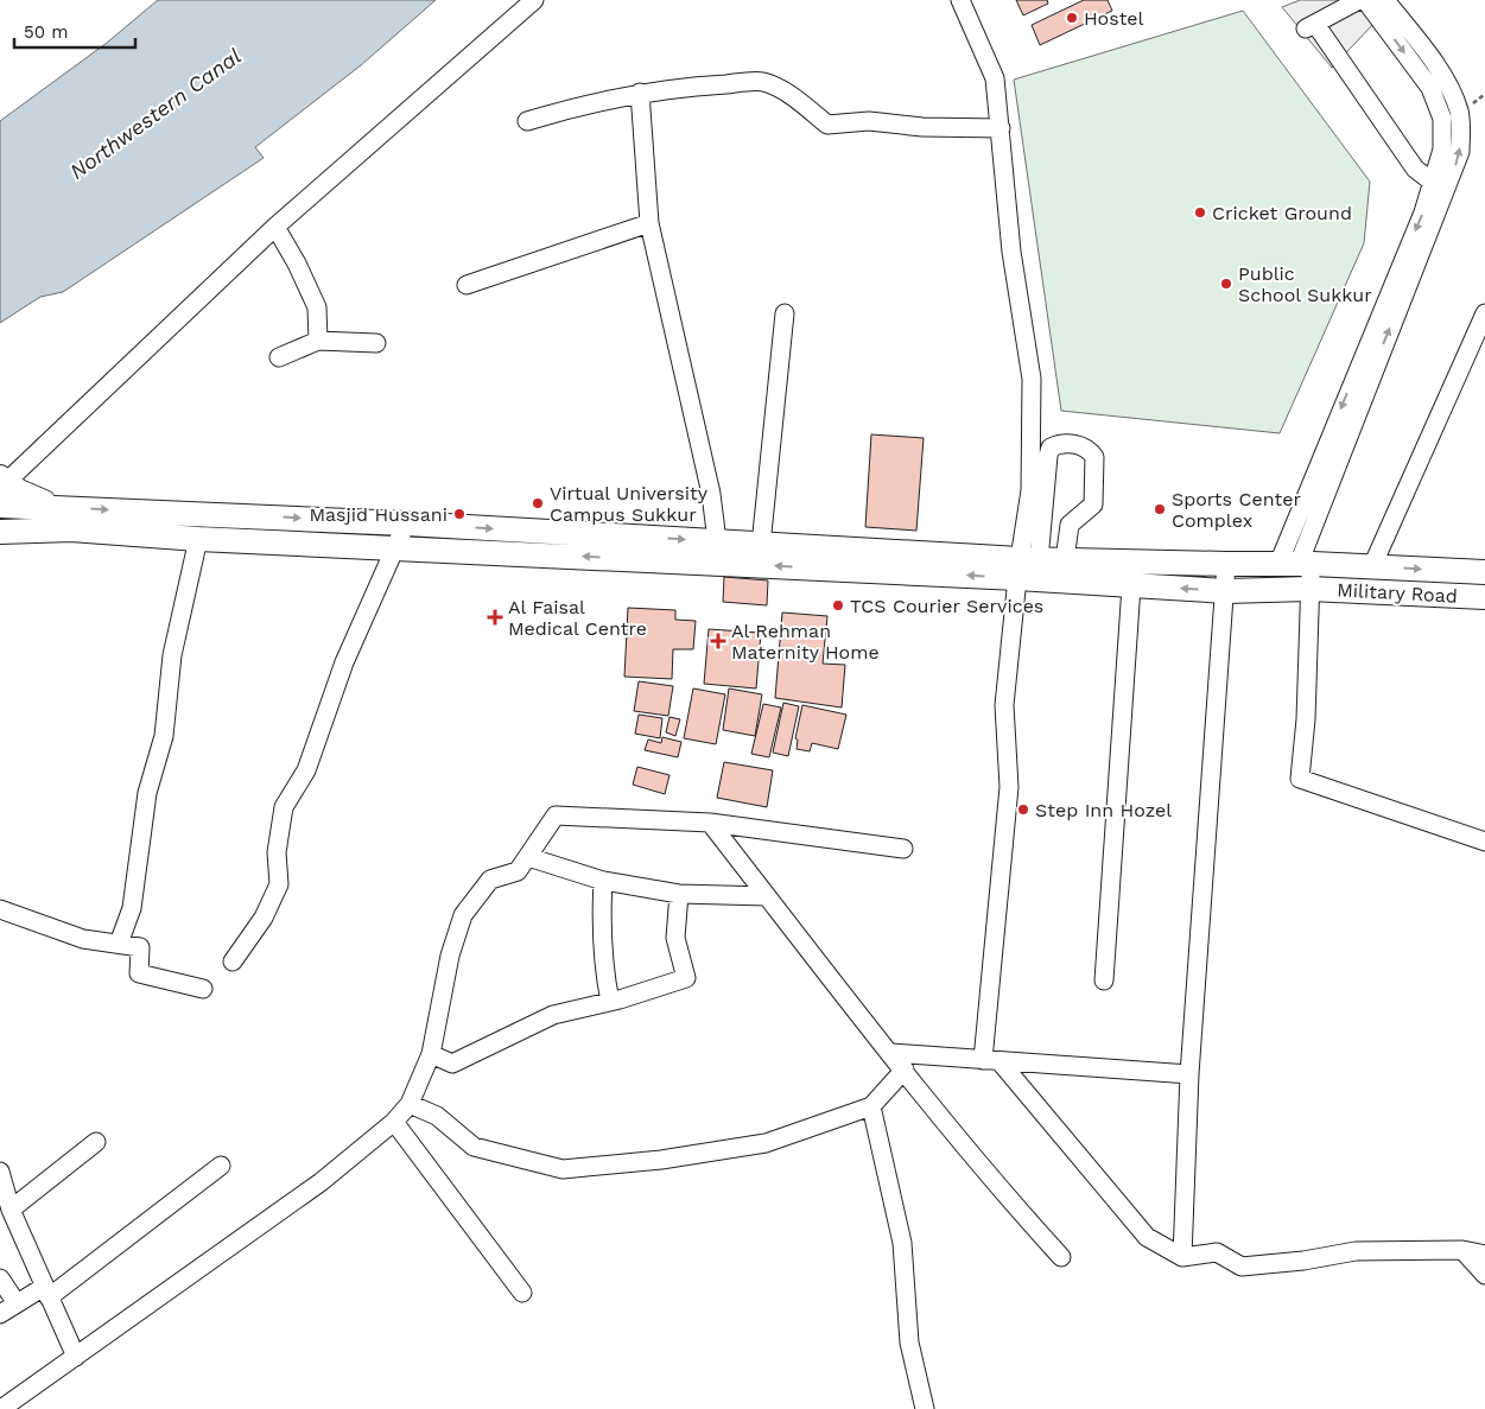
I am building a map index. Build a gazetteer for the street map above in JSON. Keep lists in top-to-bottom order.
{
  "streets": {
    "main road": ["Military Road"]
  },
  "water": ["Northwestern Canal"],
  "places": {
    "other": [
      "Hostel",
      "Cricket Ground",
      "Public School Sukkur",
      "Virtual University Campus Sukkur",
      "Sports Center Complex",
      "Masjid Hussani",
      "TCS Courier Services",
      "Step Inn Hozel"
    ],
    "health": ["Al Faisal Medical Centre", "Al Rehman Maternity Home"]
  },
  "scale_bar": "50 m"
}
